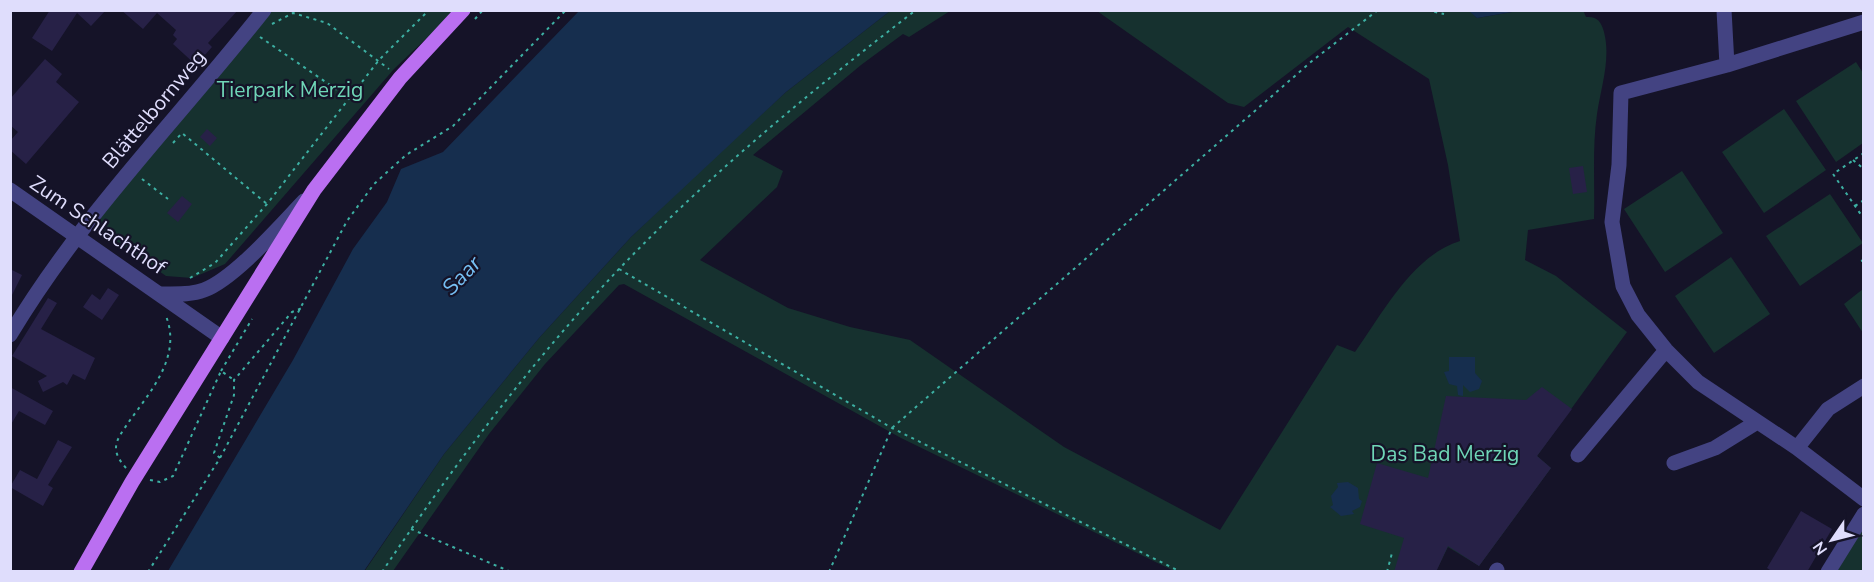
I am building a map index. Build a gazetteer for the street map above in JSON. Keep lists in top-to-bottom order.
{
  "streets": {
    "street": ["Blättelbornweg", "Zum Schlachthof"]
  },
  "crossings": [
    ["Blättelbornweg", "Zum Schlachthof"]
  ],
  "water": ["Saar"],
  "parks": ["Tierpark Merzig", "Das Bad Merzig"],
  "north": "bottom left"
}
